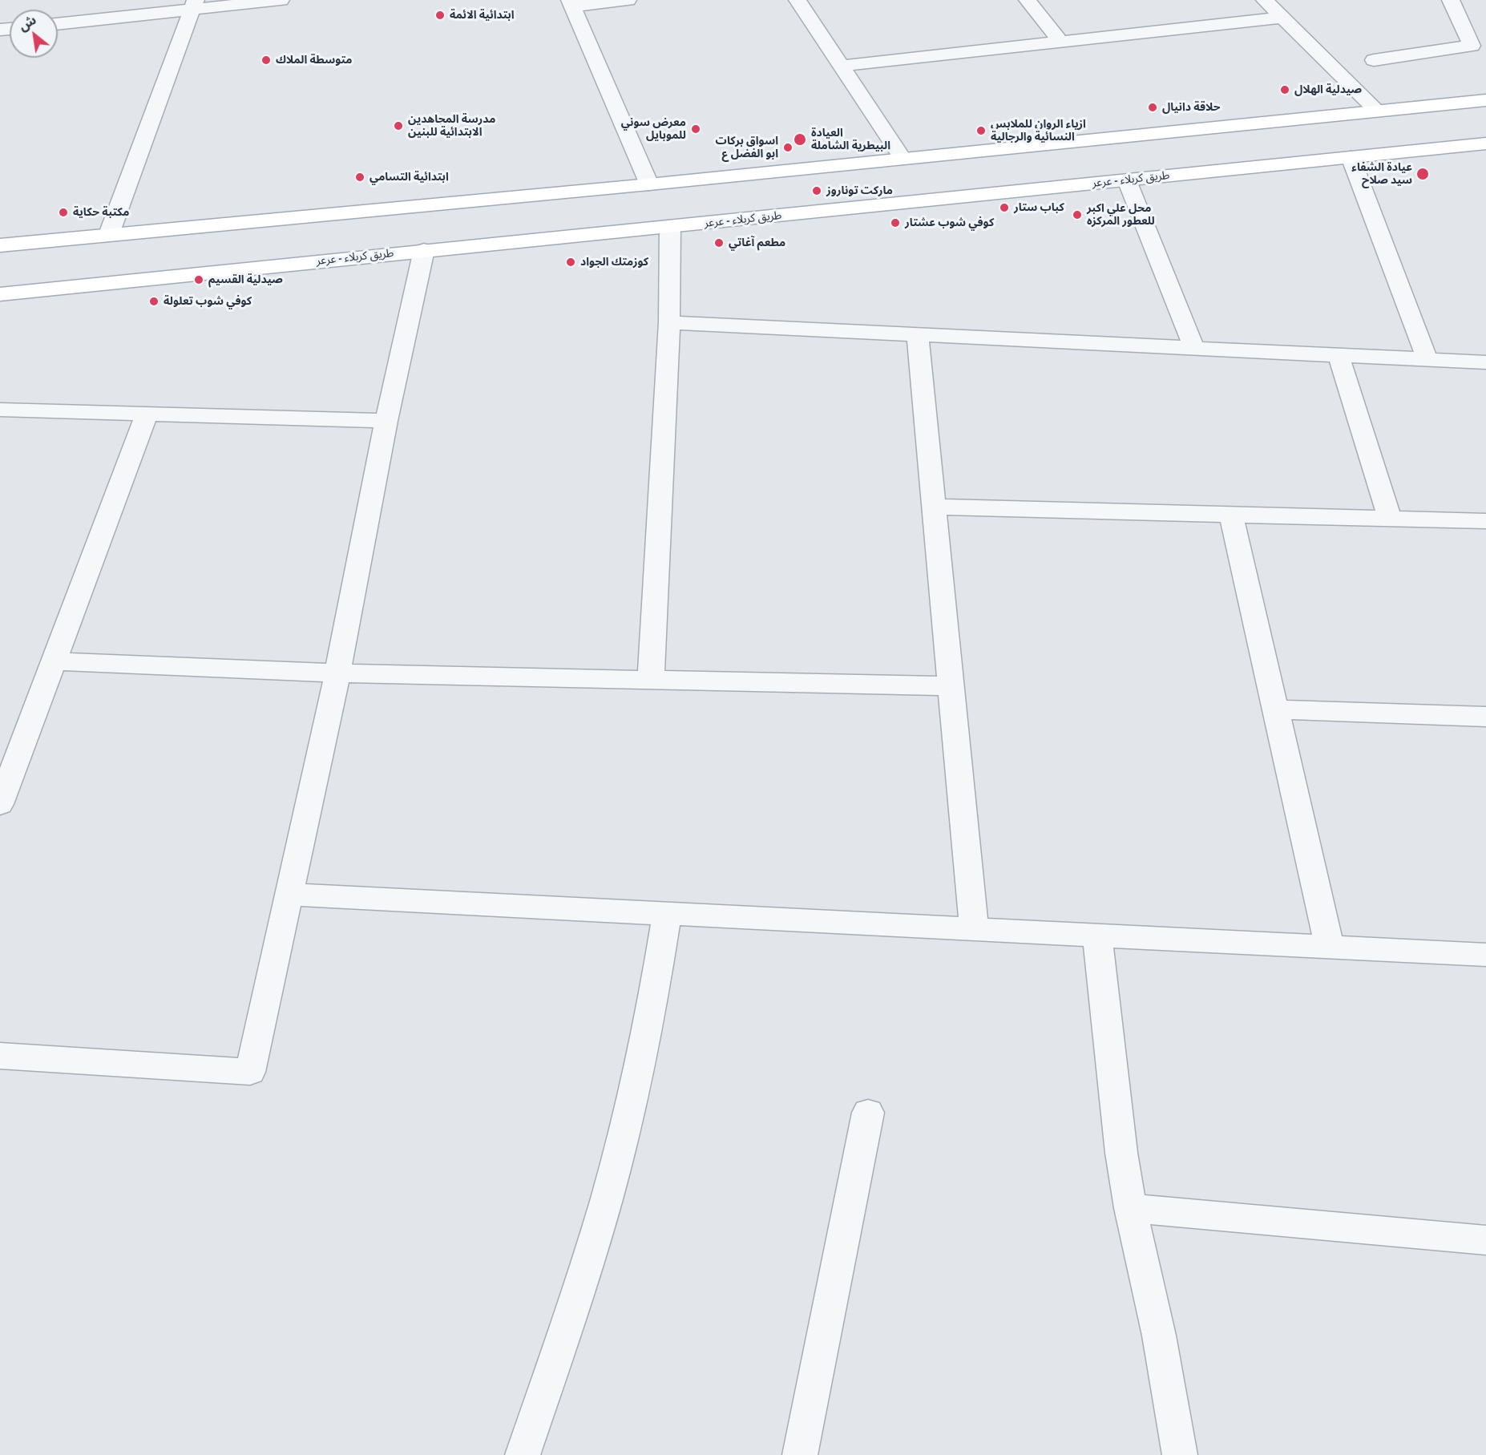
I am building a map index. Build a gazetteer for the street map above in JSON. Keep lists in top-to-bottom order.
{
  "streets": {
    "main road": ["طريق كربلاء - عرعر"]
  },
  "places": [
    "ابتدائية الائمة",
    "متوسطة الملاك",
    "صيدلية الهلال",
    "حلاقة دانيال",
    "مدرسة المجاهدين الابتدائية للبنين",
    "معرض سوني للموبايل",
    "ازياء الروان للملابس النسائية والرجالية",
    "العيادة البيطرية الشاملة",
    "اسواق بركات ابو الفضل ع",
    "عيادة الشفاء سيد صلاح",
    "ابتدائية التسامي",
    "ماركت توناروز",
    "كباب ستار",
    "مكتبة حكاية",
    "محل علي اكبر للعطور المركزه",
    "كوفي شوب عشتار",
    "مطعم آغاتي",
    "كوزمتك الجواد",
    "صيدلية القسيم",
    "كوفي شوب تعلولة"
  ],
  "north": "top left"
}
